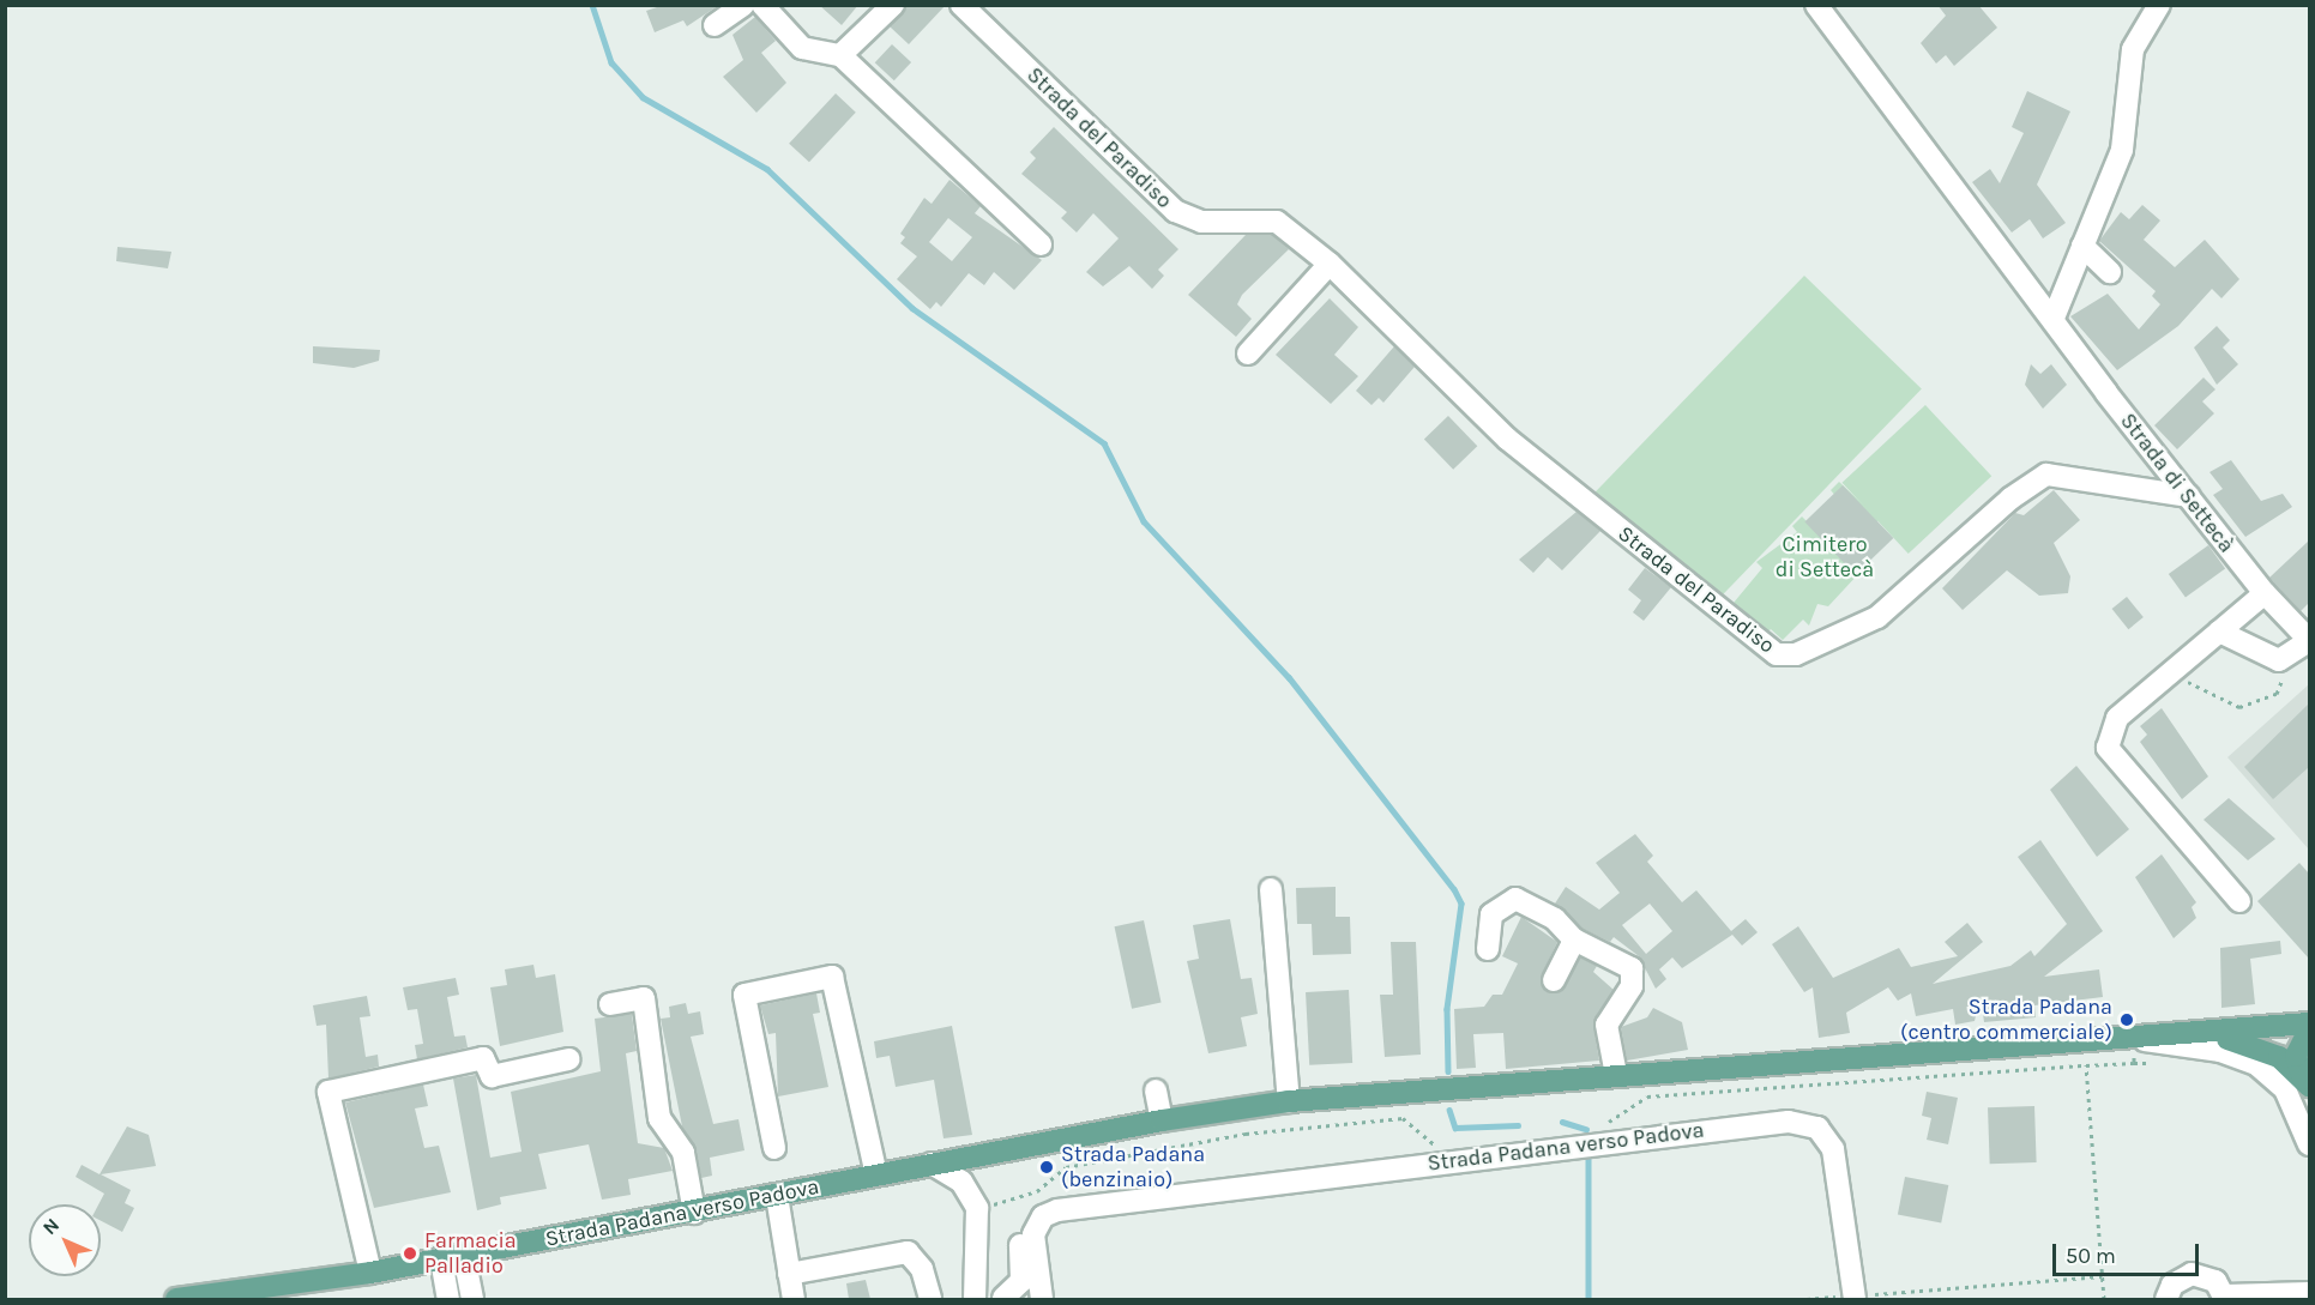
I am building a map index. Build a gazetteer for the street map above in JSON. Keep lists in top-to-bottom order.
{
  "streets": {
    "main road": ["Strada Padana verso Padova"],
    "street": ["Strada del Paradiso", "Strada di Settecà"]
  },
  "crossings": [
    ["Strada del Paradiso", "Strada di Settecà"]
  ],
  "parks": ["Cimitero di Settecà"],
  "places": ["Strada Padana (centro commerciale)", "Strada Padana (benzinaio)", "Farmacia Palladio"],
  "scale_bar": "50 m",
  "north": "top left"
}
